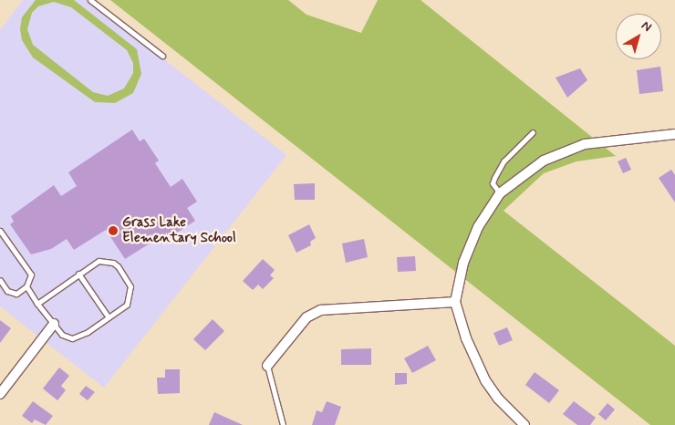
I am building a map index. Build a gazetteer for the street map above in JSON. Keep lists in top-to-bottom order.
{
  "places": ["Grass Lake Elementary School"],
  "north": "top right"
}
